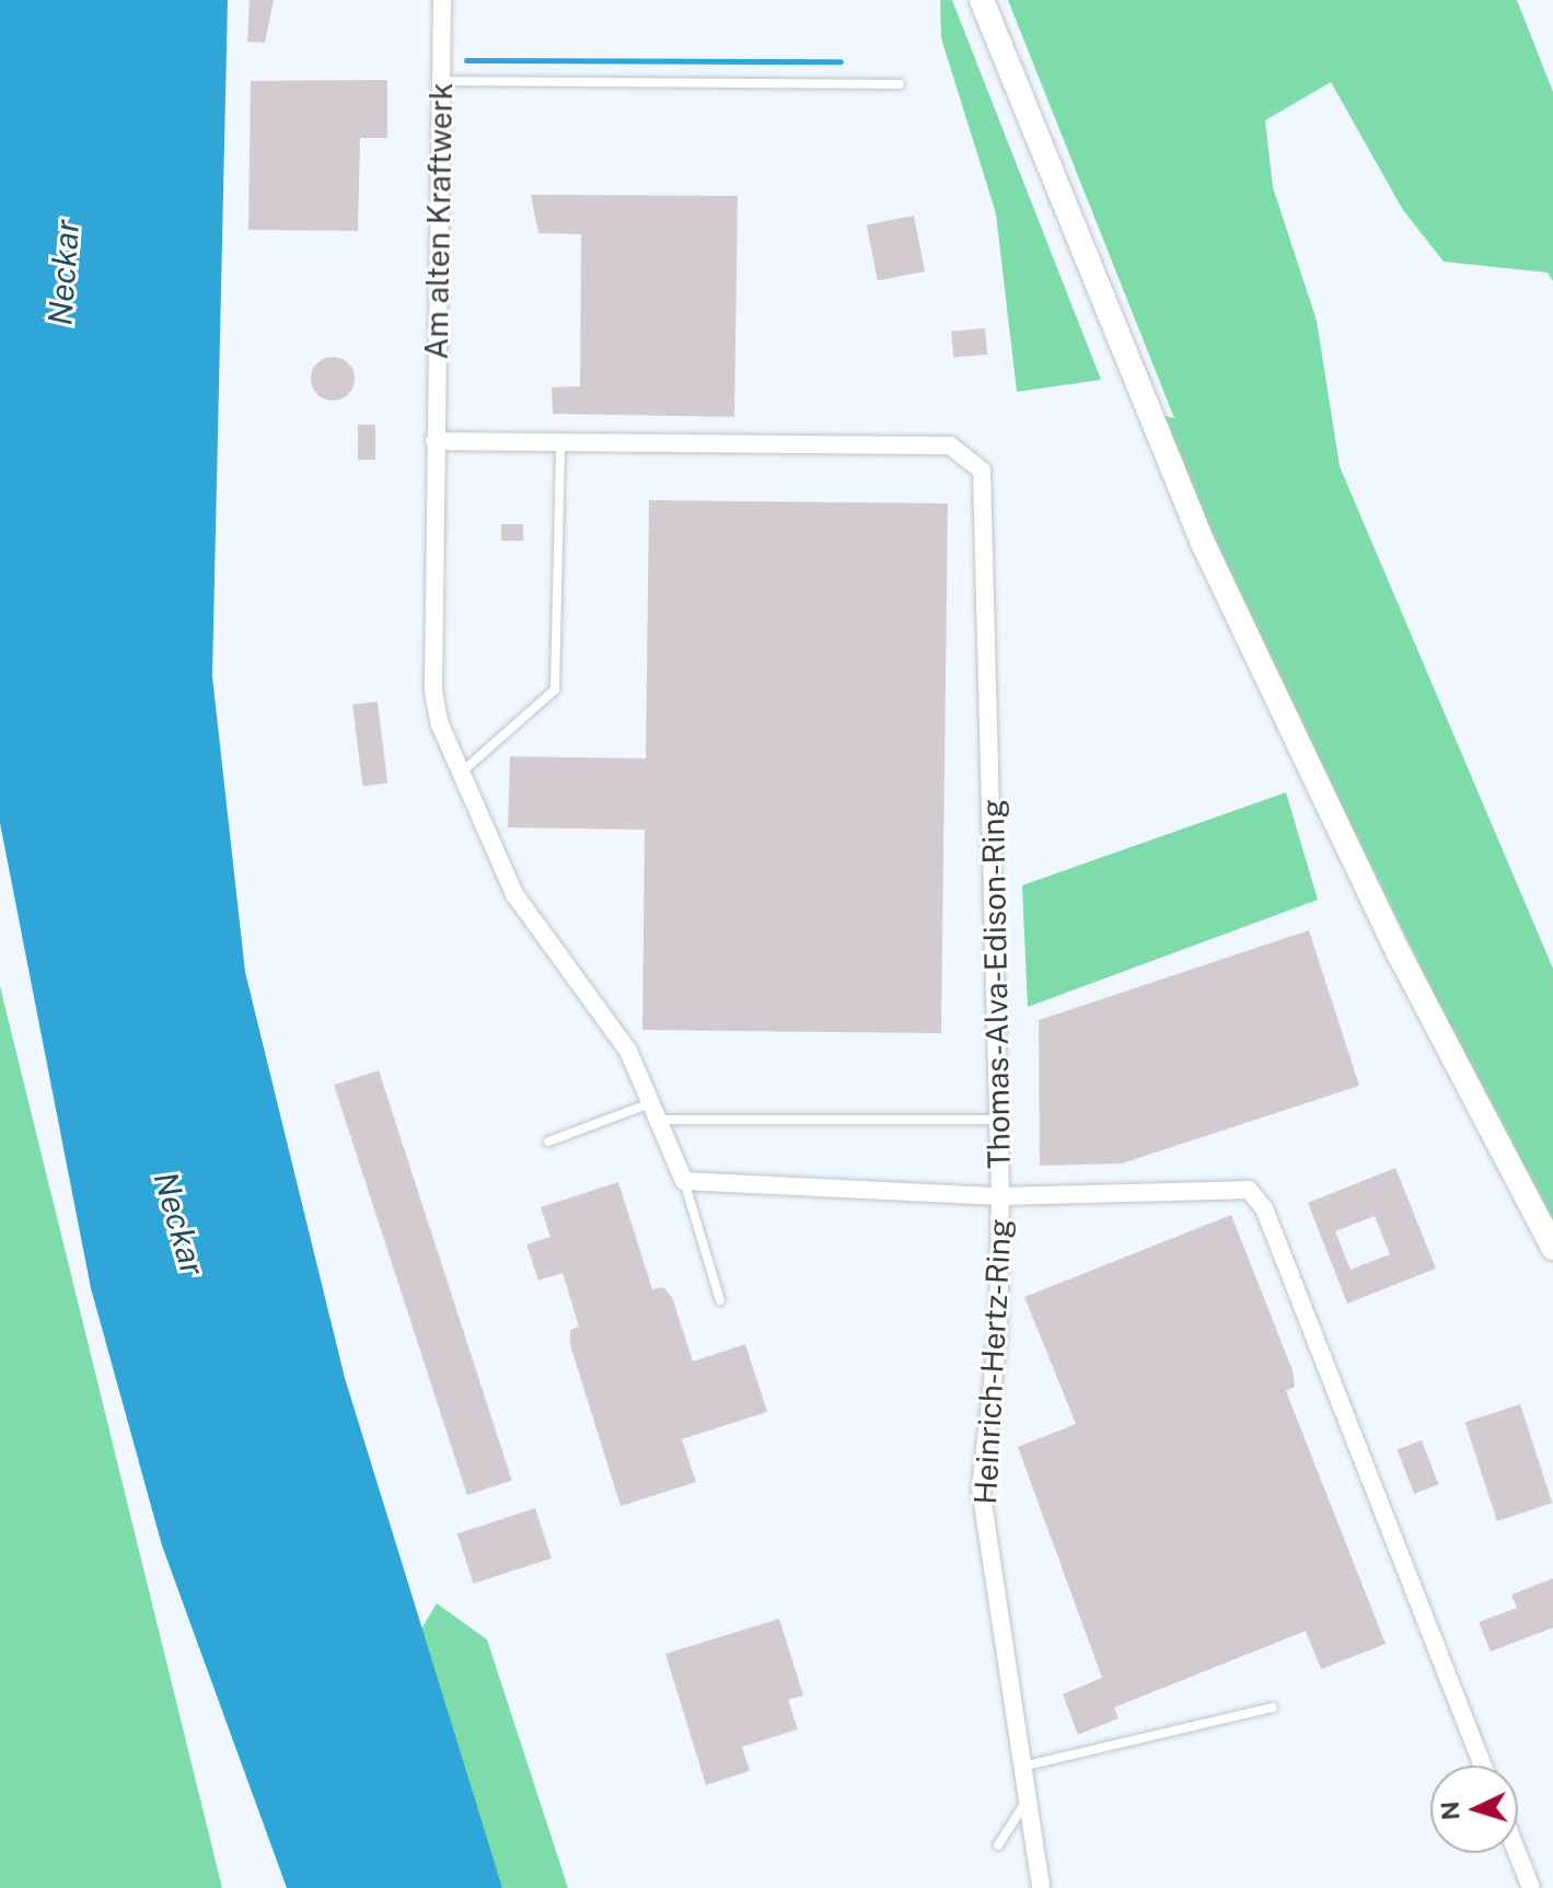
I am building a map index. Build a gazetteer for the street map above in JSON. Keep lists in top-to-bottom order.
{
  "streets": {
    "street": ["Am alten Kraftwerk", "Thomas-Alva-Edison-Ring", "Heinrich-Hertz-Ring"]
  },
  "crossings": [
    ["Am alten Kraftwerk", "Thomas-Alva-Edison-Ring"],
    ["Thomas-Alva-Edison-Ring", "Heinrich-Hertz-Ring"]
  ],
  "water": ["Neckar"],
  "north": "left"
}
